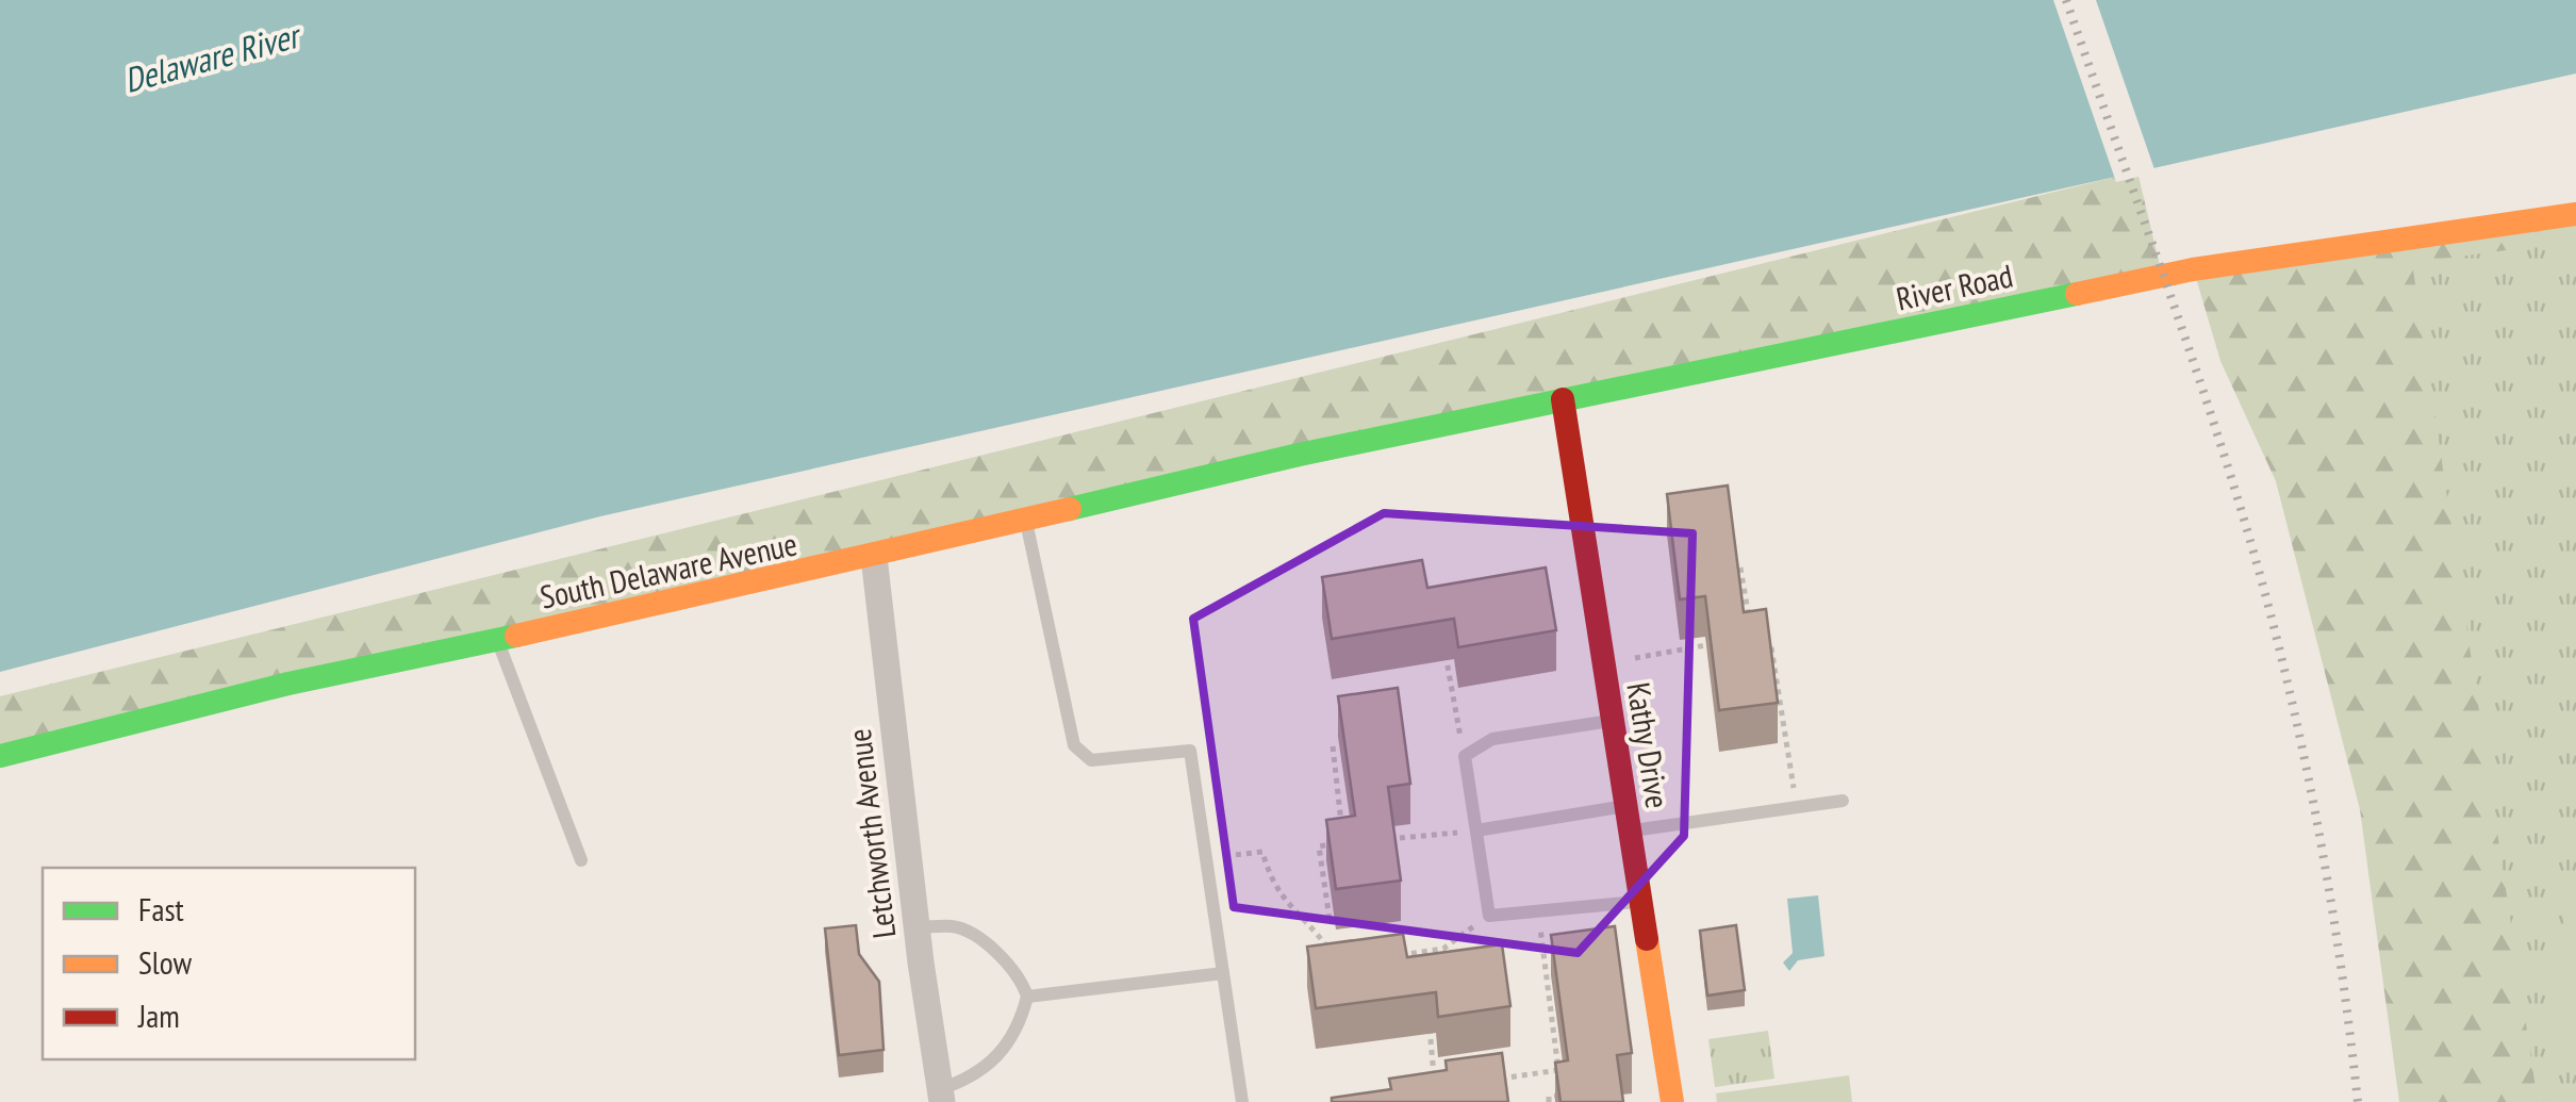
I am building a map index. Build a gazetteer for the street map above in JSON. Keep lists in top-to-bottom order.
{
  "streets": {
    "main road": ["River Road", "South Delaware Avenue", "Kathy Drive"],
    "street": ["Letchworth Avenue"]
  },
  "crossings": [
    ["River Road", "South Delaware Avenue"],
    ["River Road", "Kathy Drive"],
    ["South Delaware Avenue", "Letchworth Avenue"]
  ],
  "water": ["Delaware River"],
  "legend": ["Fast", "Slow", "Jam"]
}
